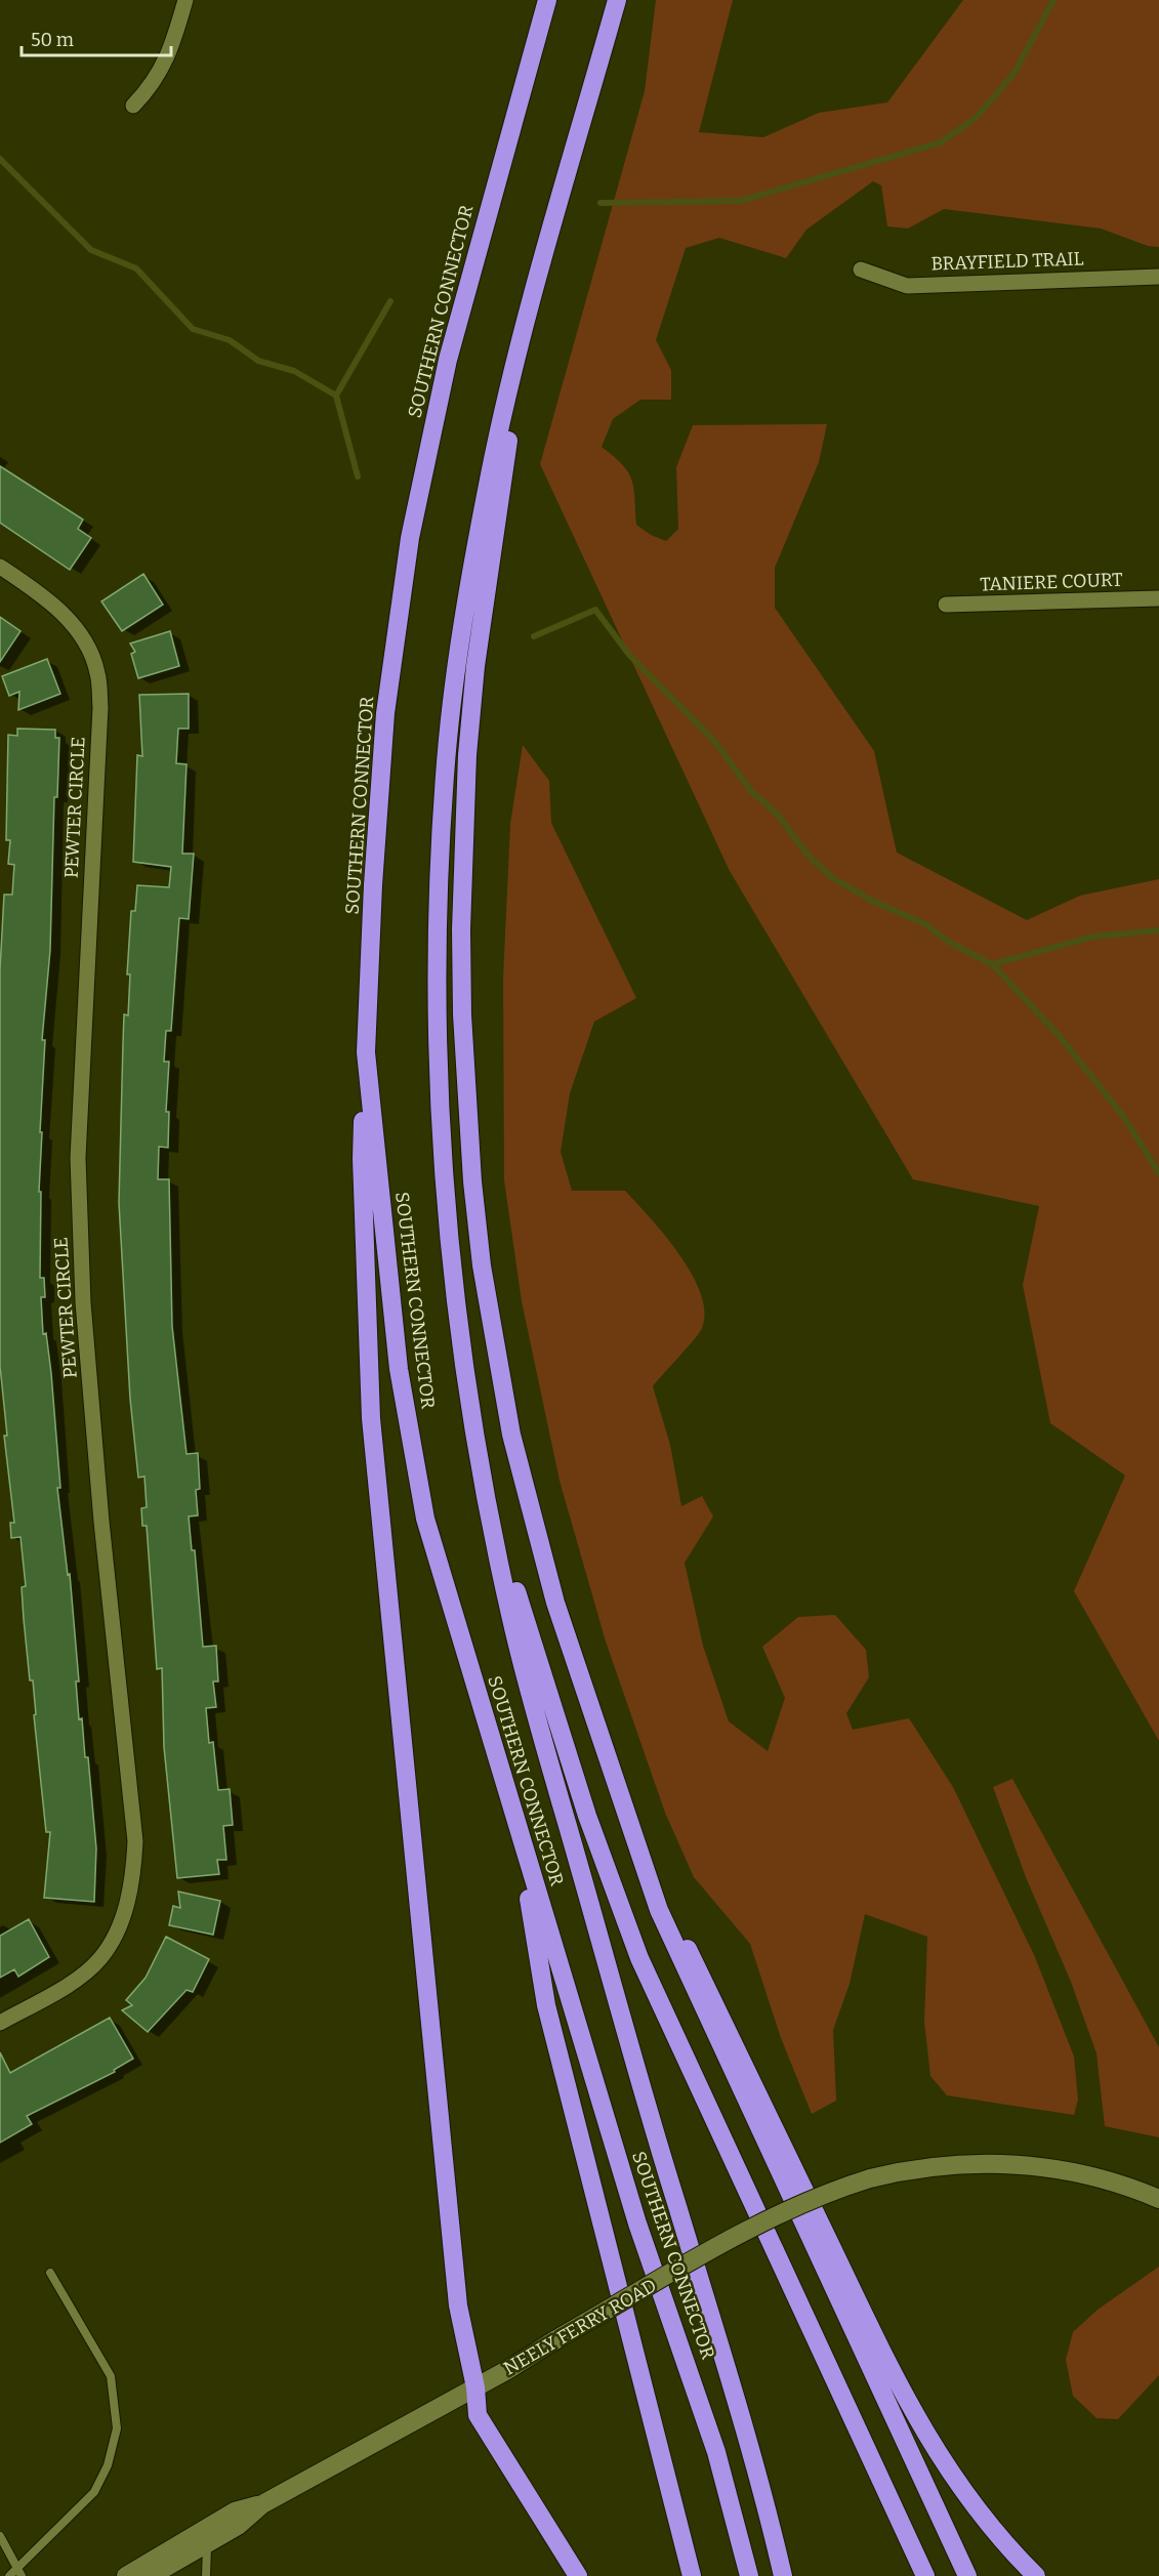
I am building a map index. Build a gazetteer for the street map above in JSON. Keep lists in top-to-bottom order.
{
  "streets": {
    "highway": ["SOUTHERN CONNECTOR"],
    "street": [
      "BRAYFIELD TRAIL",
      "TANIERE COURT",
      "PEWTER CIRCLE",
      "NEELY FERRY ROAD"
    ]
  },
  "scale_bar": "50 m"
}
